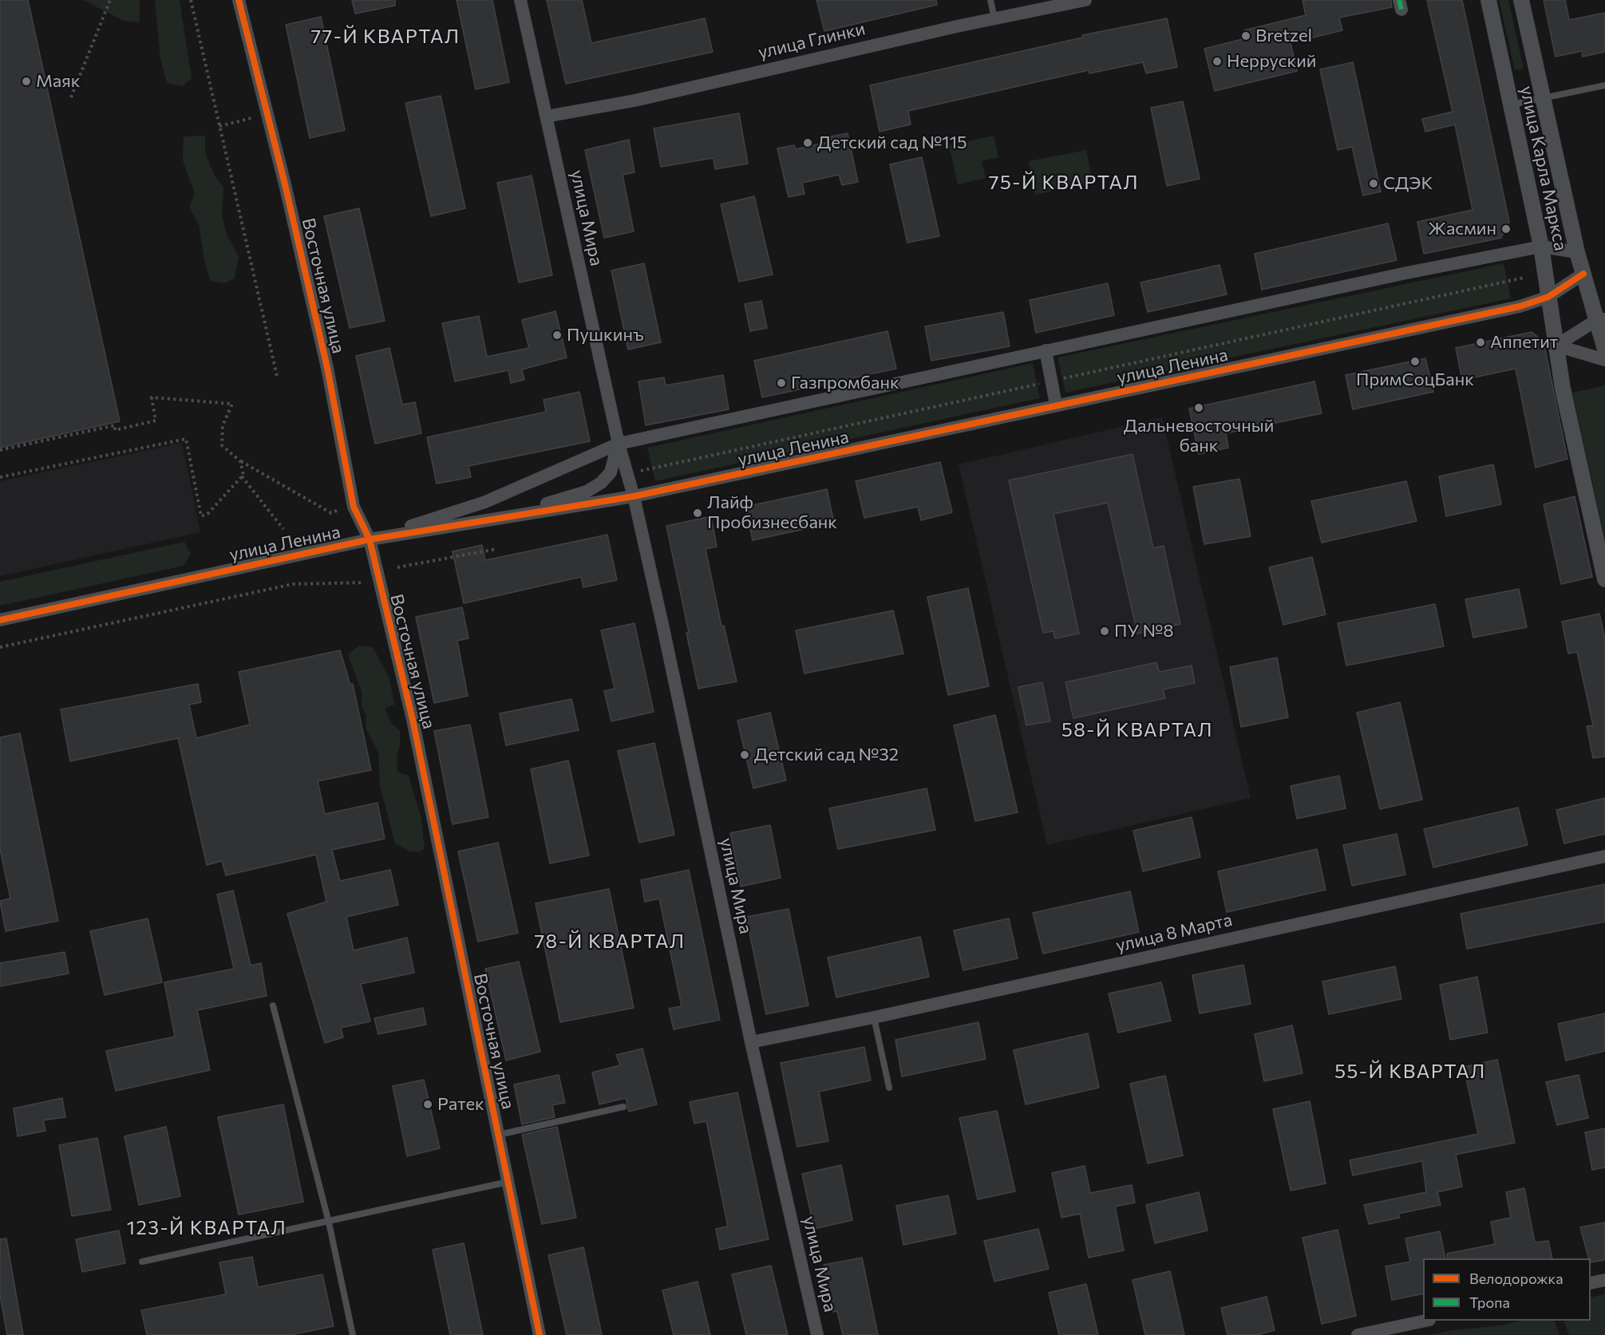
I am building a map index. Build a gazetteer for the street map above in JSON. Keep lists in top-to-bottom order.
{
  "streets": {
    "street": [
      "улица Глинки",
      "улица Карла Маркса",
      "улица Мира",
      "Восточная улица",
      "улица Ленина",
      "улица 8 Марта"
    ]
  },
  "crossings": [
    ["улица Глинки", "улица Мира"],
    ["улица Карла Маркса", "улица Ленина"],
    ["улица Мира", "улица Ленина"],
    ["улица Мира", "улица 8 Марта"],
    ["Восточная улица", "улица Ленина"]
  ],
  "districts": [
    "77-Й КВАРТАЛ",
    "75-Й КВАРТАЛ",
    "58-Й КВАРТАЛ",
    "78-Й КВАРТАЛ",
    "55-Й КВАРТАЛ",
    "123-Й КВАРТАЛ"
  ],
  "places": [
    "Bretzel",
    "Нерруский",
    "Маяк",
    "Детский сад №115",
    "СДЭК",
    "Жасмин",
    "Пушкинъ",
    "Аппетит",
    "ПримСоцБанк",
    "Газпромбанк",
    "Дальневосточный банк",
    "Лайф Пробизнесбанк",
    "ПУ №8",
    "Детский сад №32",
    "Ратек"
  ],
  "legend": ["Велодорожка", "Тропа"]
}
